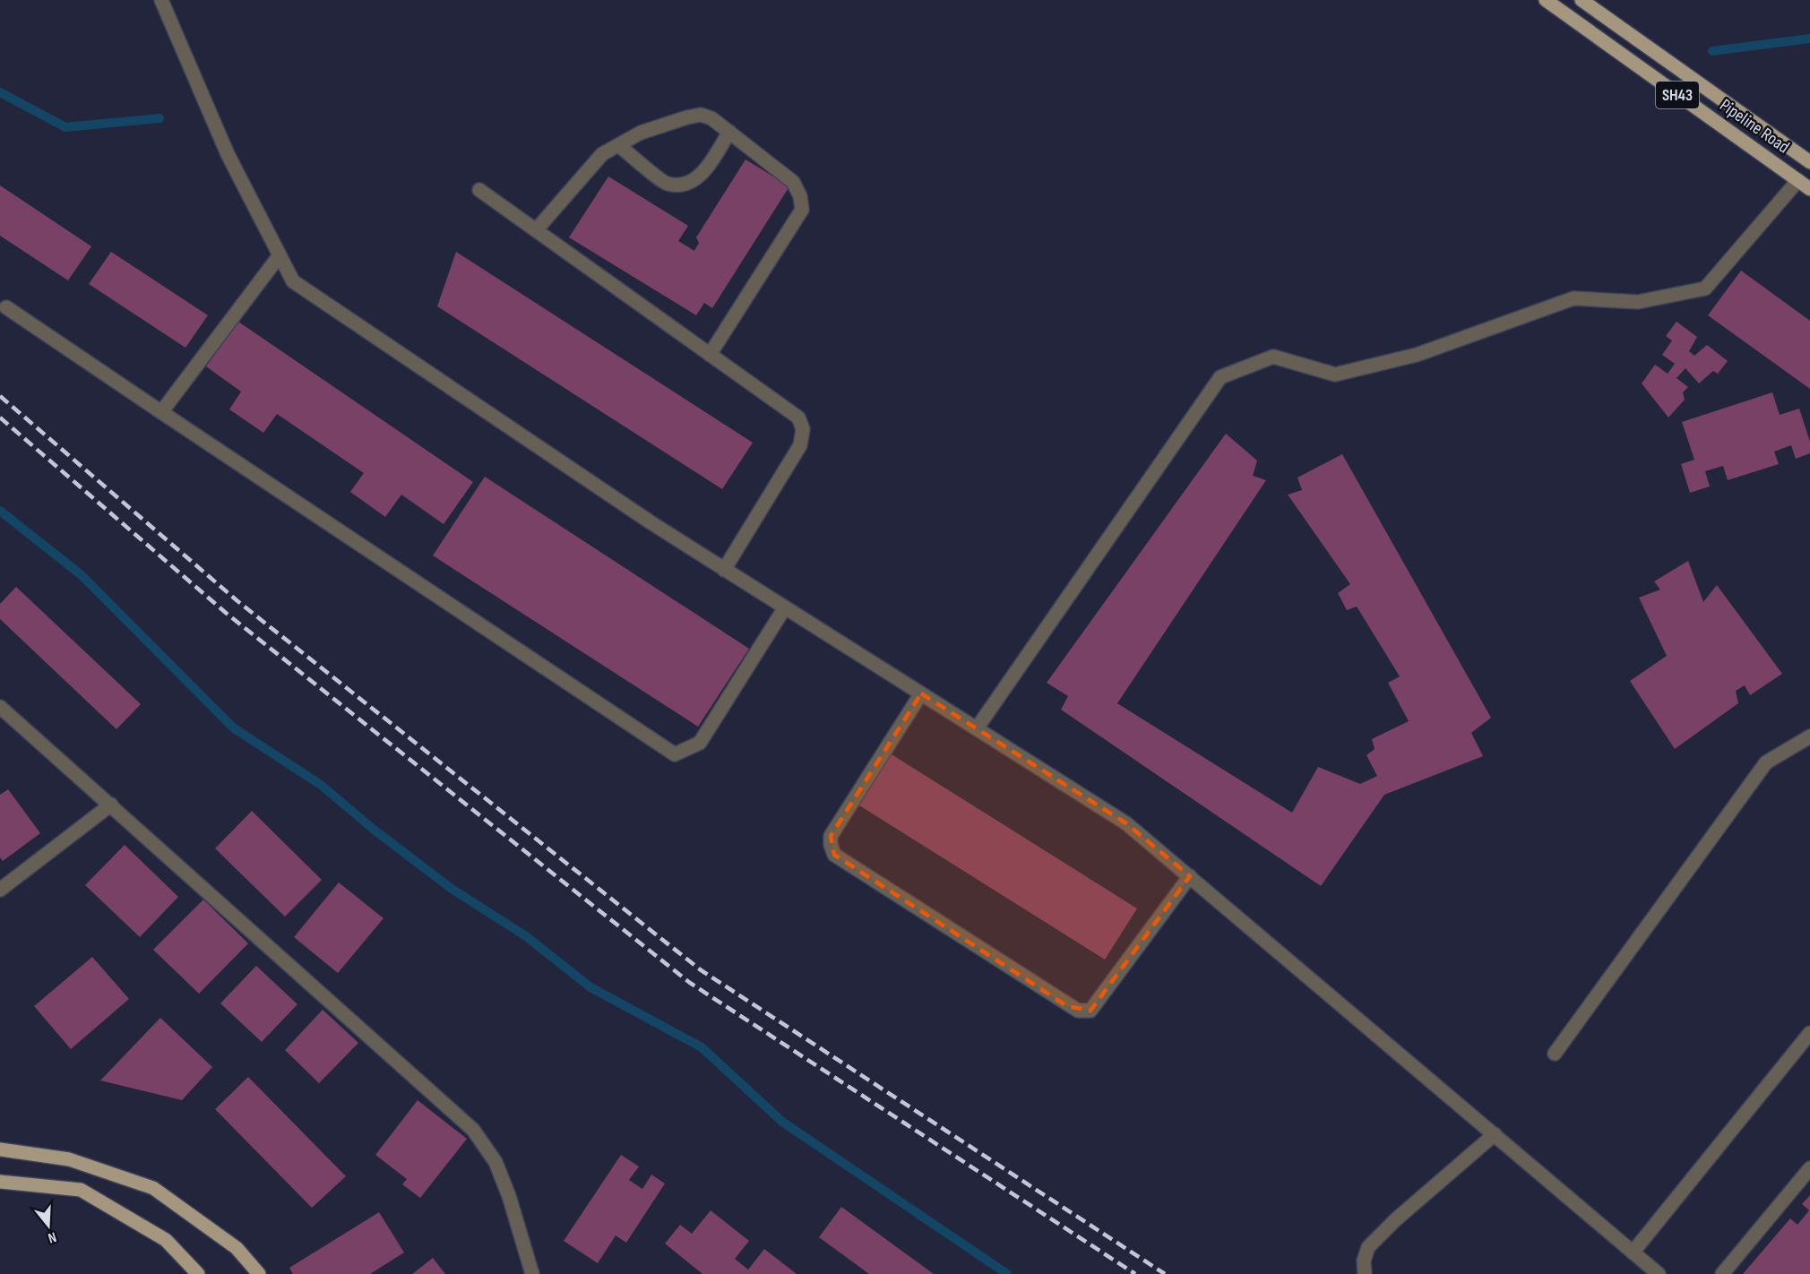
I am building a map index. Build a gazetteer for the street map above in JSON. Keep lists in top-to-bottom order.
{
  "streets": {
    "main road": ["SH43", "Pipeline Road"]
  },
  "north": "bottom"
}
